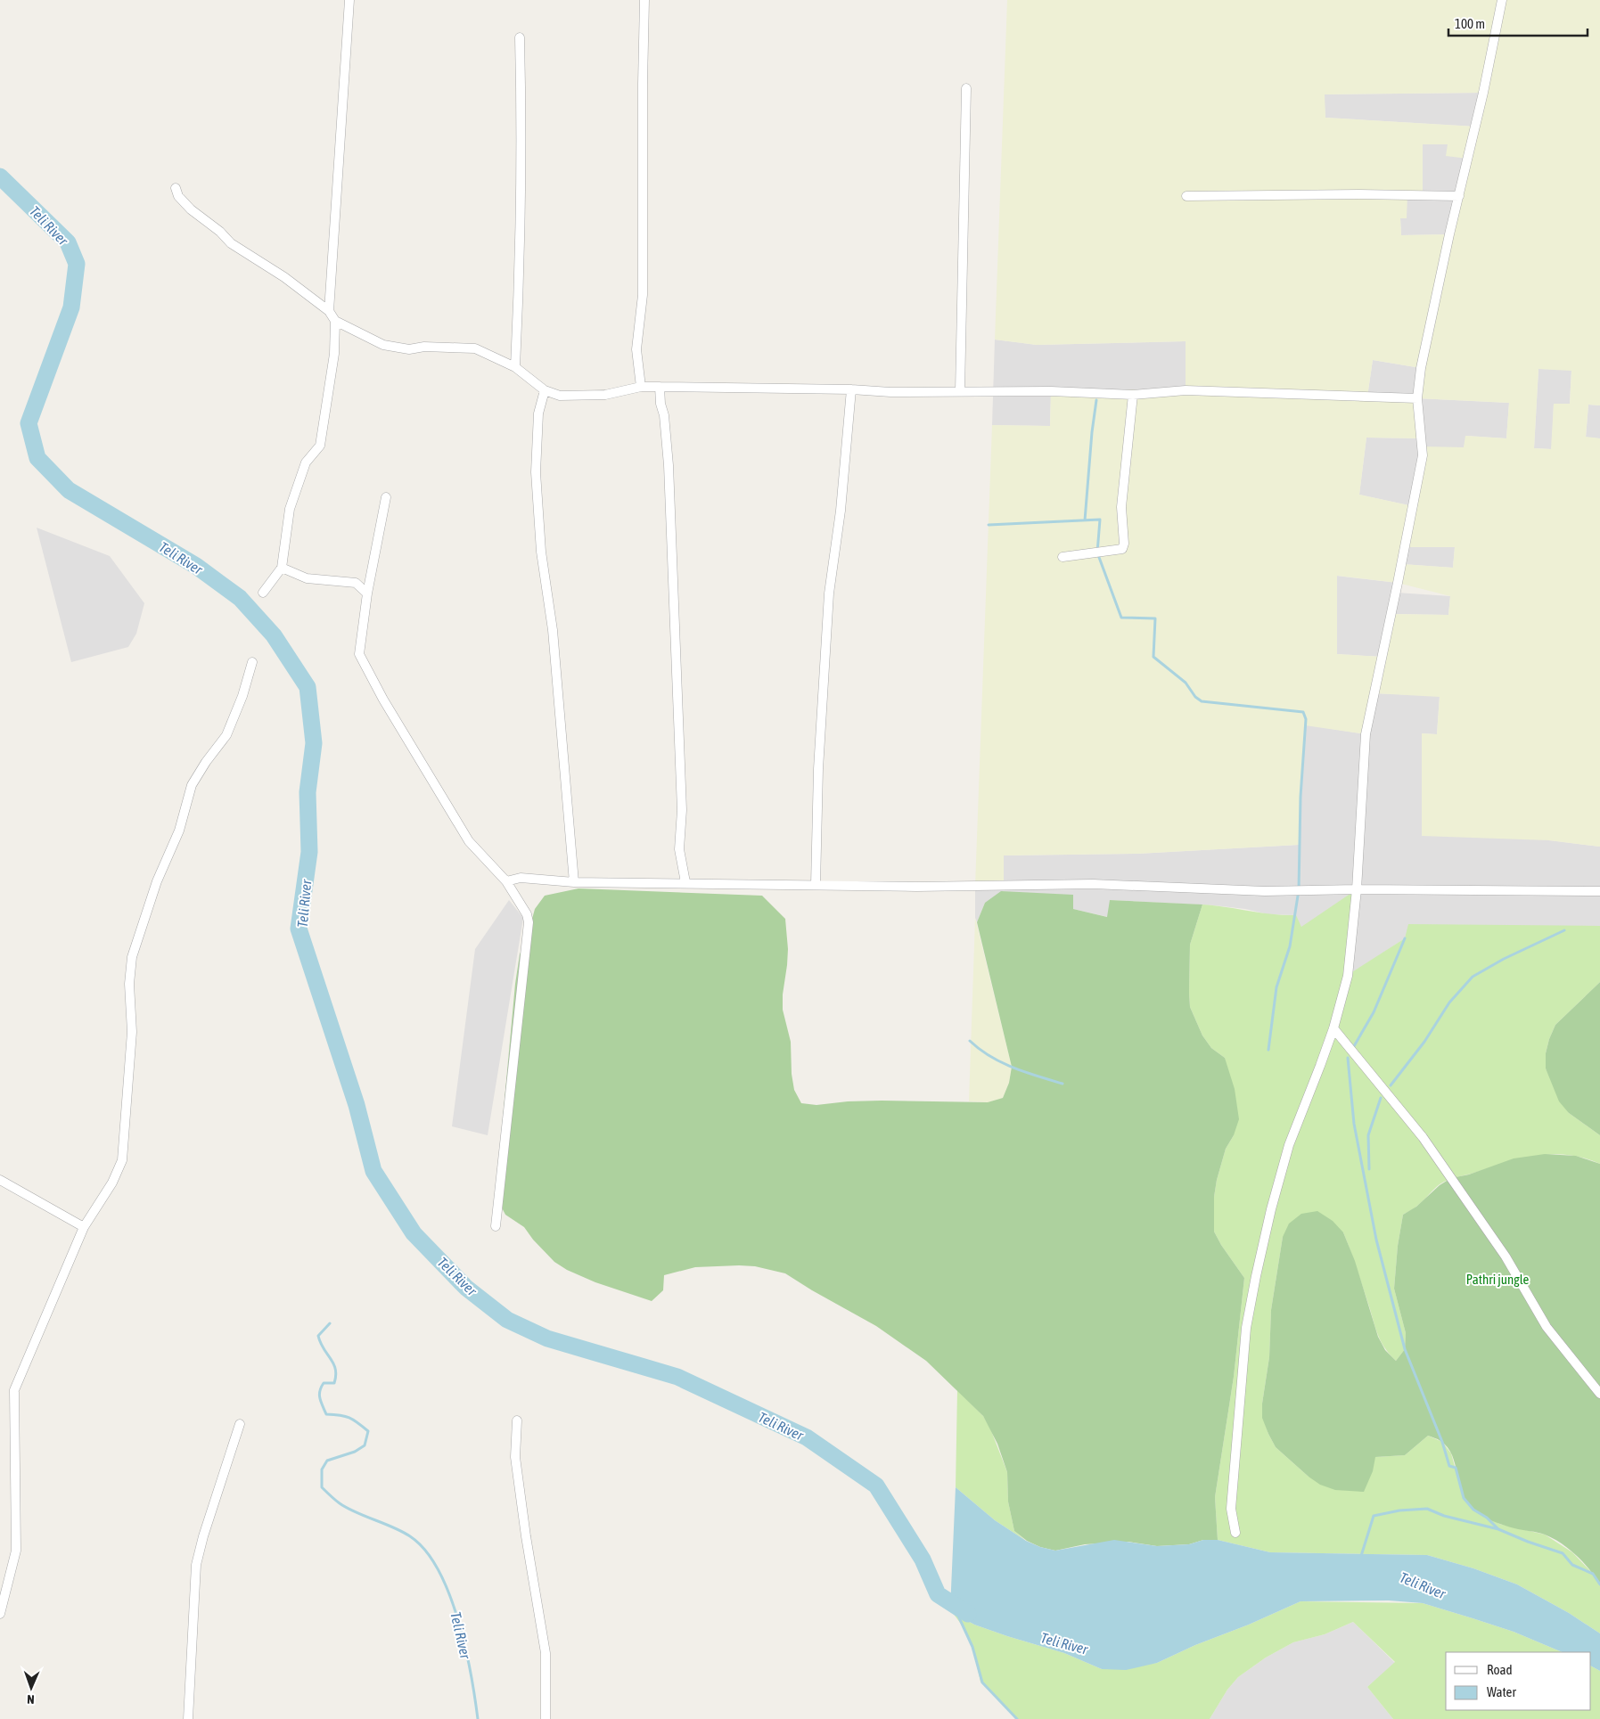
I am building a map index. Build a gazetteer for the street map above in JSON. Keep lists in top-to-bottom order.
{
  "water": ["Teli River"],
  "parks": ["Pathri jungle"],
  "legend": ["Road", "Water"],
  "scale_bar": "100 m",
  "north": "bottom"
}
